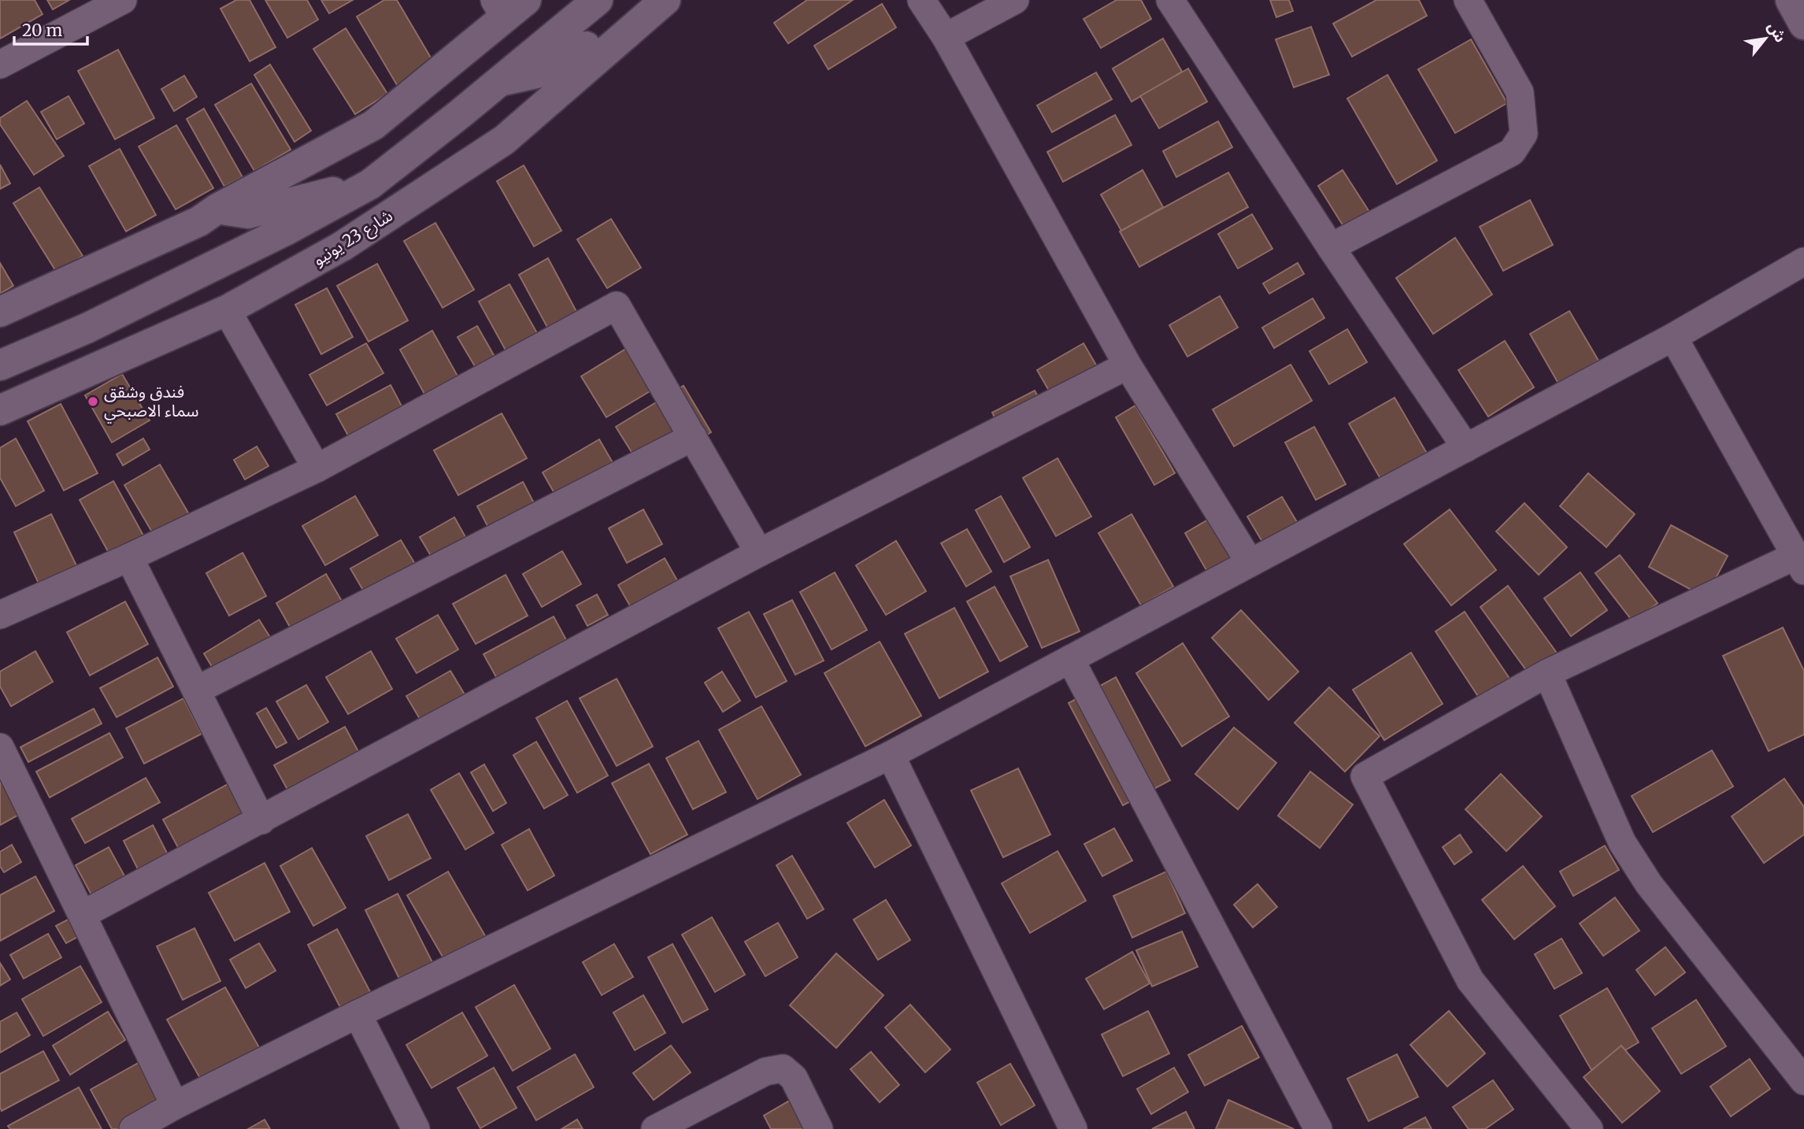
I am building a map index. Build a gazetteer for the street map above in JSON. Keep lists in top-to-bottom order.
{
  "streets": {
    "street": ["شارع 23 يونيو"]
  },
  "places": ["فندق وشقق سماء الاصبحي"],
  "scale_bar": "20 m",
  "north": "top right"
}
